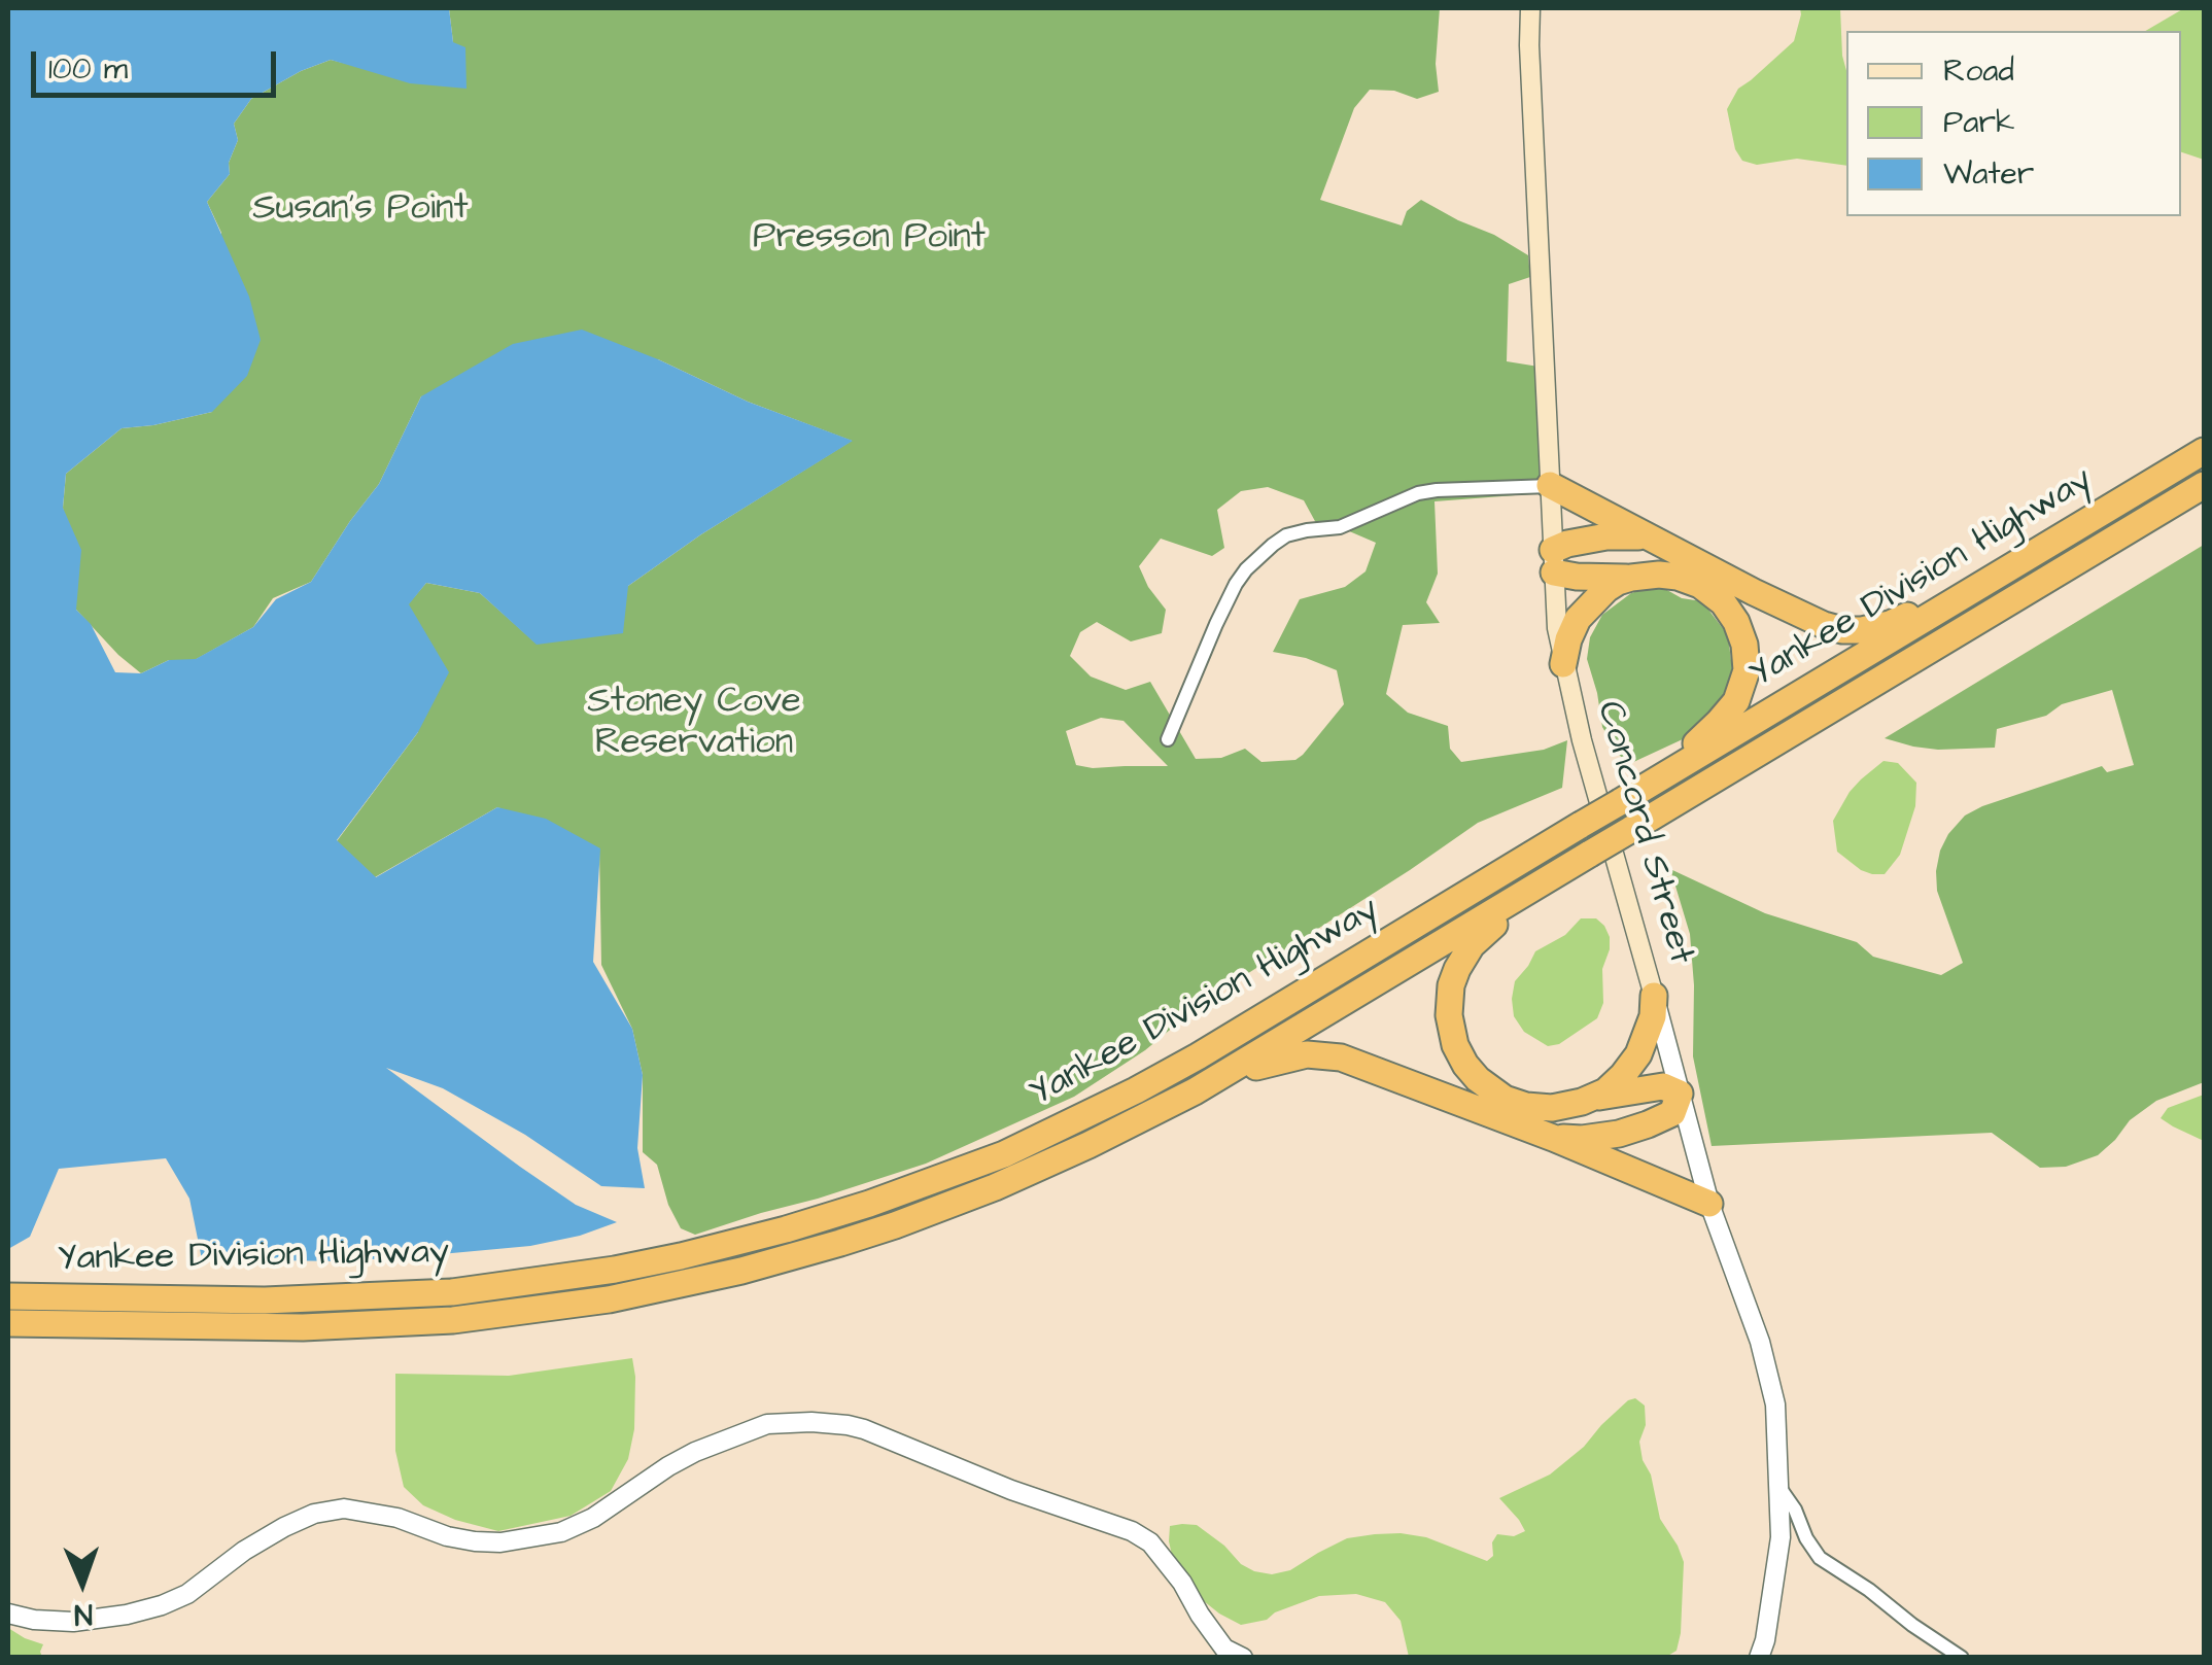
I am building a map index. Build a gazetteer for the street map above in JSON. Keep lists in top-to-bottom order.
{
  "streets": {
    "highway": ["Yankee Division Highway"],
    "main road": ["Concord Street"]
  },
  "parks": ["Susan's Point", "Presson Point", "Stoney Cove Reservation"],
  "legend": ["Road", "Park", "Water"],
  "scale_bar": "100 m",
  "north": "bottom"
}
